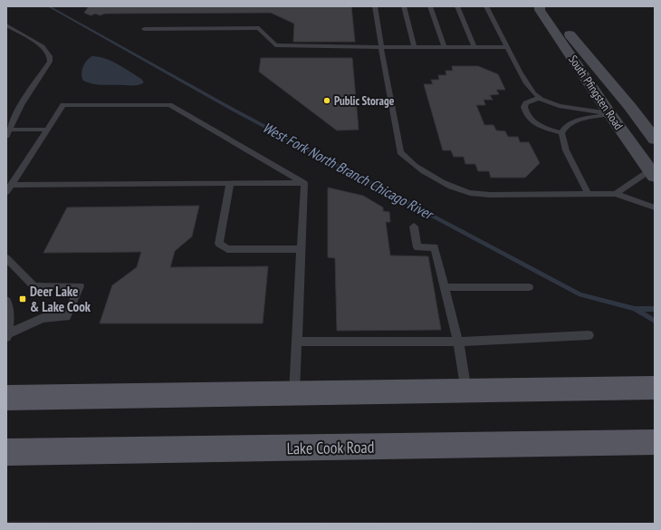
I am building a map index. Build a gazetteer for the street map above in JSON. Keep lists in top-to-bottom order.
{
  "streets": {
    "main road": ["South Pfingsten Road", "Lake Cook Road"]
  },
  "water": ["West Fork North Branch Chicago River"],
  "places": {
    "other": ["Public Storage"],
    "transit": ["Deer Lake & Lake Cook"]
  }
}
